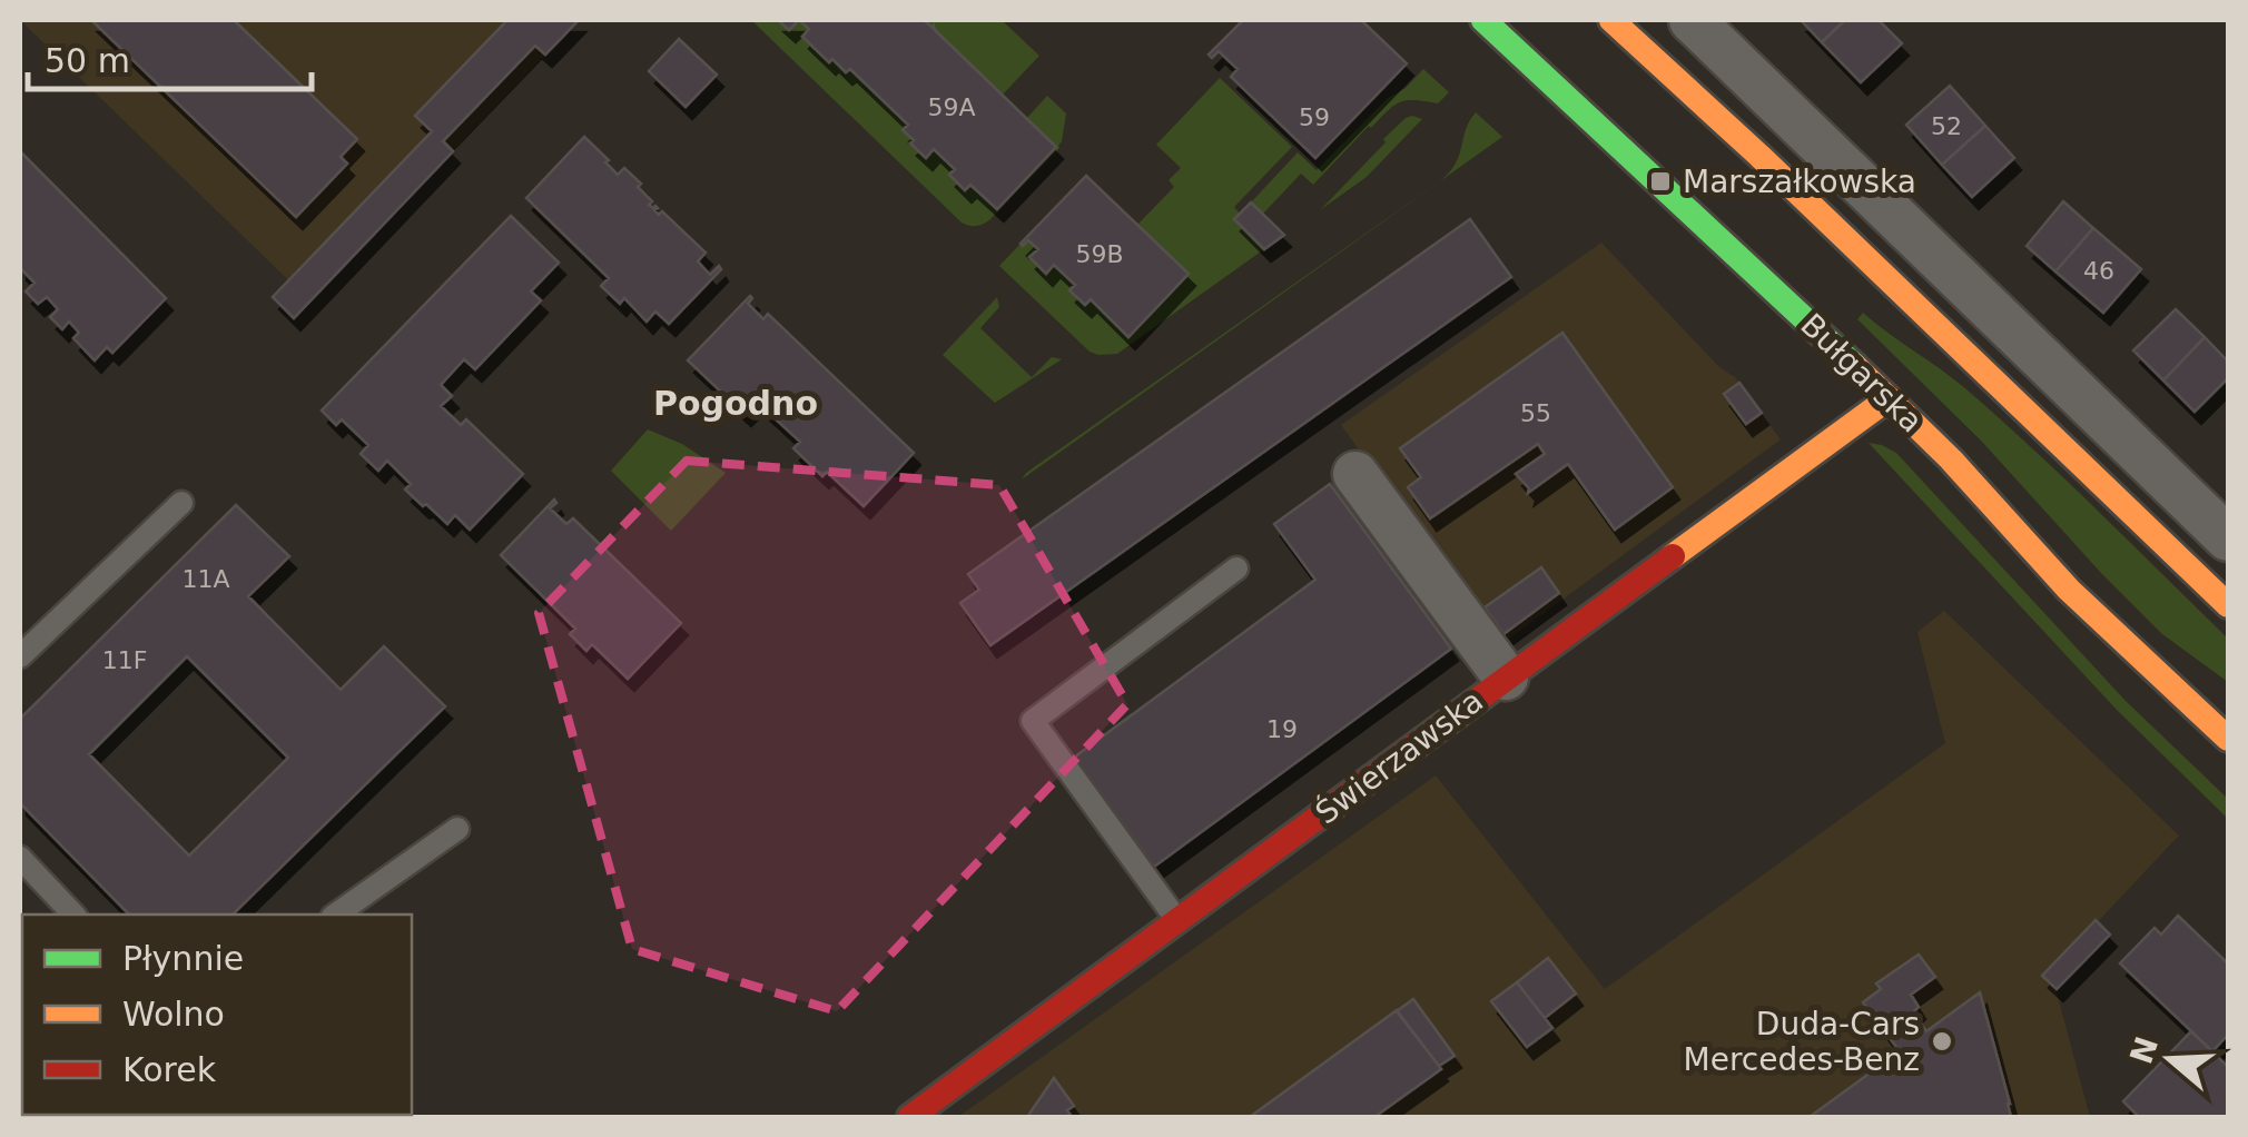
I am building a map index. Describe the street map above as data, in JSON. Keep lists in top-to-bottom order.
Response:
{
  "streets": {
    "street": ["Bułgarska", "Świerzawska"]
  },
  "crossings": [
    ["Bułgarska", "Świerzawska"]
  ],
  "districts": ["Pogodno"],
  "places": {
    "transit": ["Marszałkowska"],
    "other": ["Duda-Cars Mercedes-Benz"]
  },
  "house_numbers": [
    "59A",
    "59",
    "52",
    "59B",
    "46",
    "55",
    "11A",
    "11F",
    "19"
  ],
  "legend": ["Płynnie", "Wolno", "Korek"],
  "scale_bar": "50 m",
  "north": "left"
}
